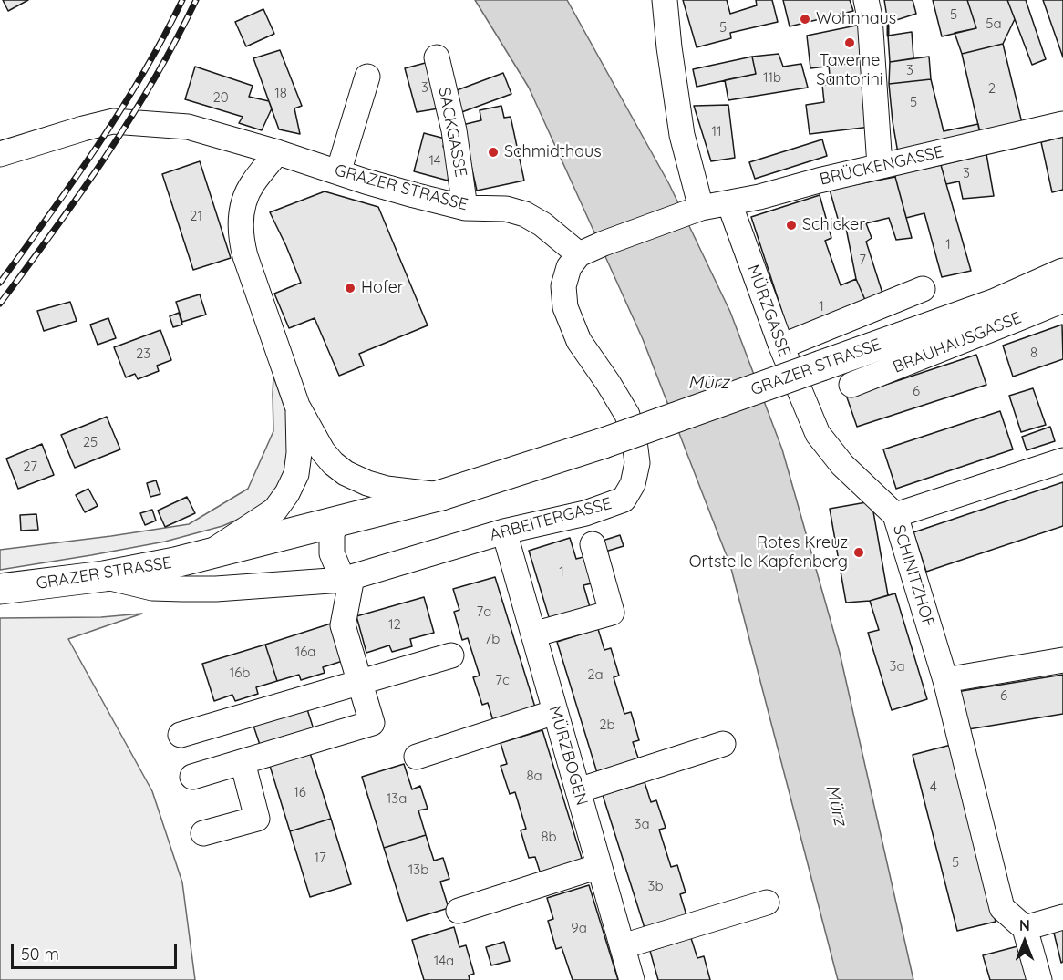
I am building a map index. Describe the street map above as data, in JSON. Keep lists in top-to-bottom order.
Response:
{
  "streets": {
    "main road": ["GRAZER STRASSE"],
    "street": [
      "SACKGASSE",
      "BRÜCKENGASSE",
      "MÜRZGASSE",
      "BRAUHAUSGASSE",
      "ARBEITERGASSE",
      "SCHINITZHOF",
      "MÜRZBOGEN"
    ]
  },
  "crossings": [
    ["SACKGASSE", "GRAZER STRASSE"],
    ["BRÜCKENGASSE", "MÜRZGASSE"],
    ["GRAZER STRASSE", "ARBEITERGASSE"],
    ["MÜRZGASSE", "SCHINITZHOF"],
    ["ARBEITERGASSE", "MÜRZBOGEN"]
  ],
  "water": ["Mürz"],
  "places": [
    "Wohnhaus",
    "Taverne Santorini",
    "Schmidthaus",
    "Schicker",
    "Hofer",
    "Rotes Kreuz Ortstelle Kapfenberg"
  ],
  "house_numbers": [
    "5",
    "5a",
    "5",
    "3",
    "11b",
    "3",
    "2",
    "18",
    "20",
    "5",
    "11",
    "14",
    "3",
    "21",
    "1",
    "7",
    "1",
    "8",
    "23",
    "6",
    "25",
    "27",
    "1",
    "7a",
    "12",
    "7b",
    "16a",
    "3a",
    "16b",
    "2a",
    "7c",
    "6",
    "2b",
    "8a",
    "4",
    "16",
    "13a",
    "3a",
    "8b",
    "17",
    "5",
    "13b",
    "3b",
    "9a",
    "14a"
  ],
  "scale_bar": "50 m",
  "north": "top"
}
